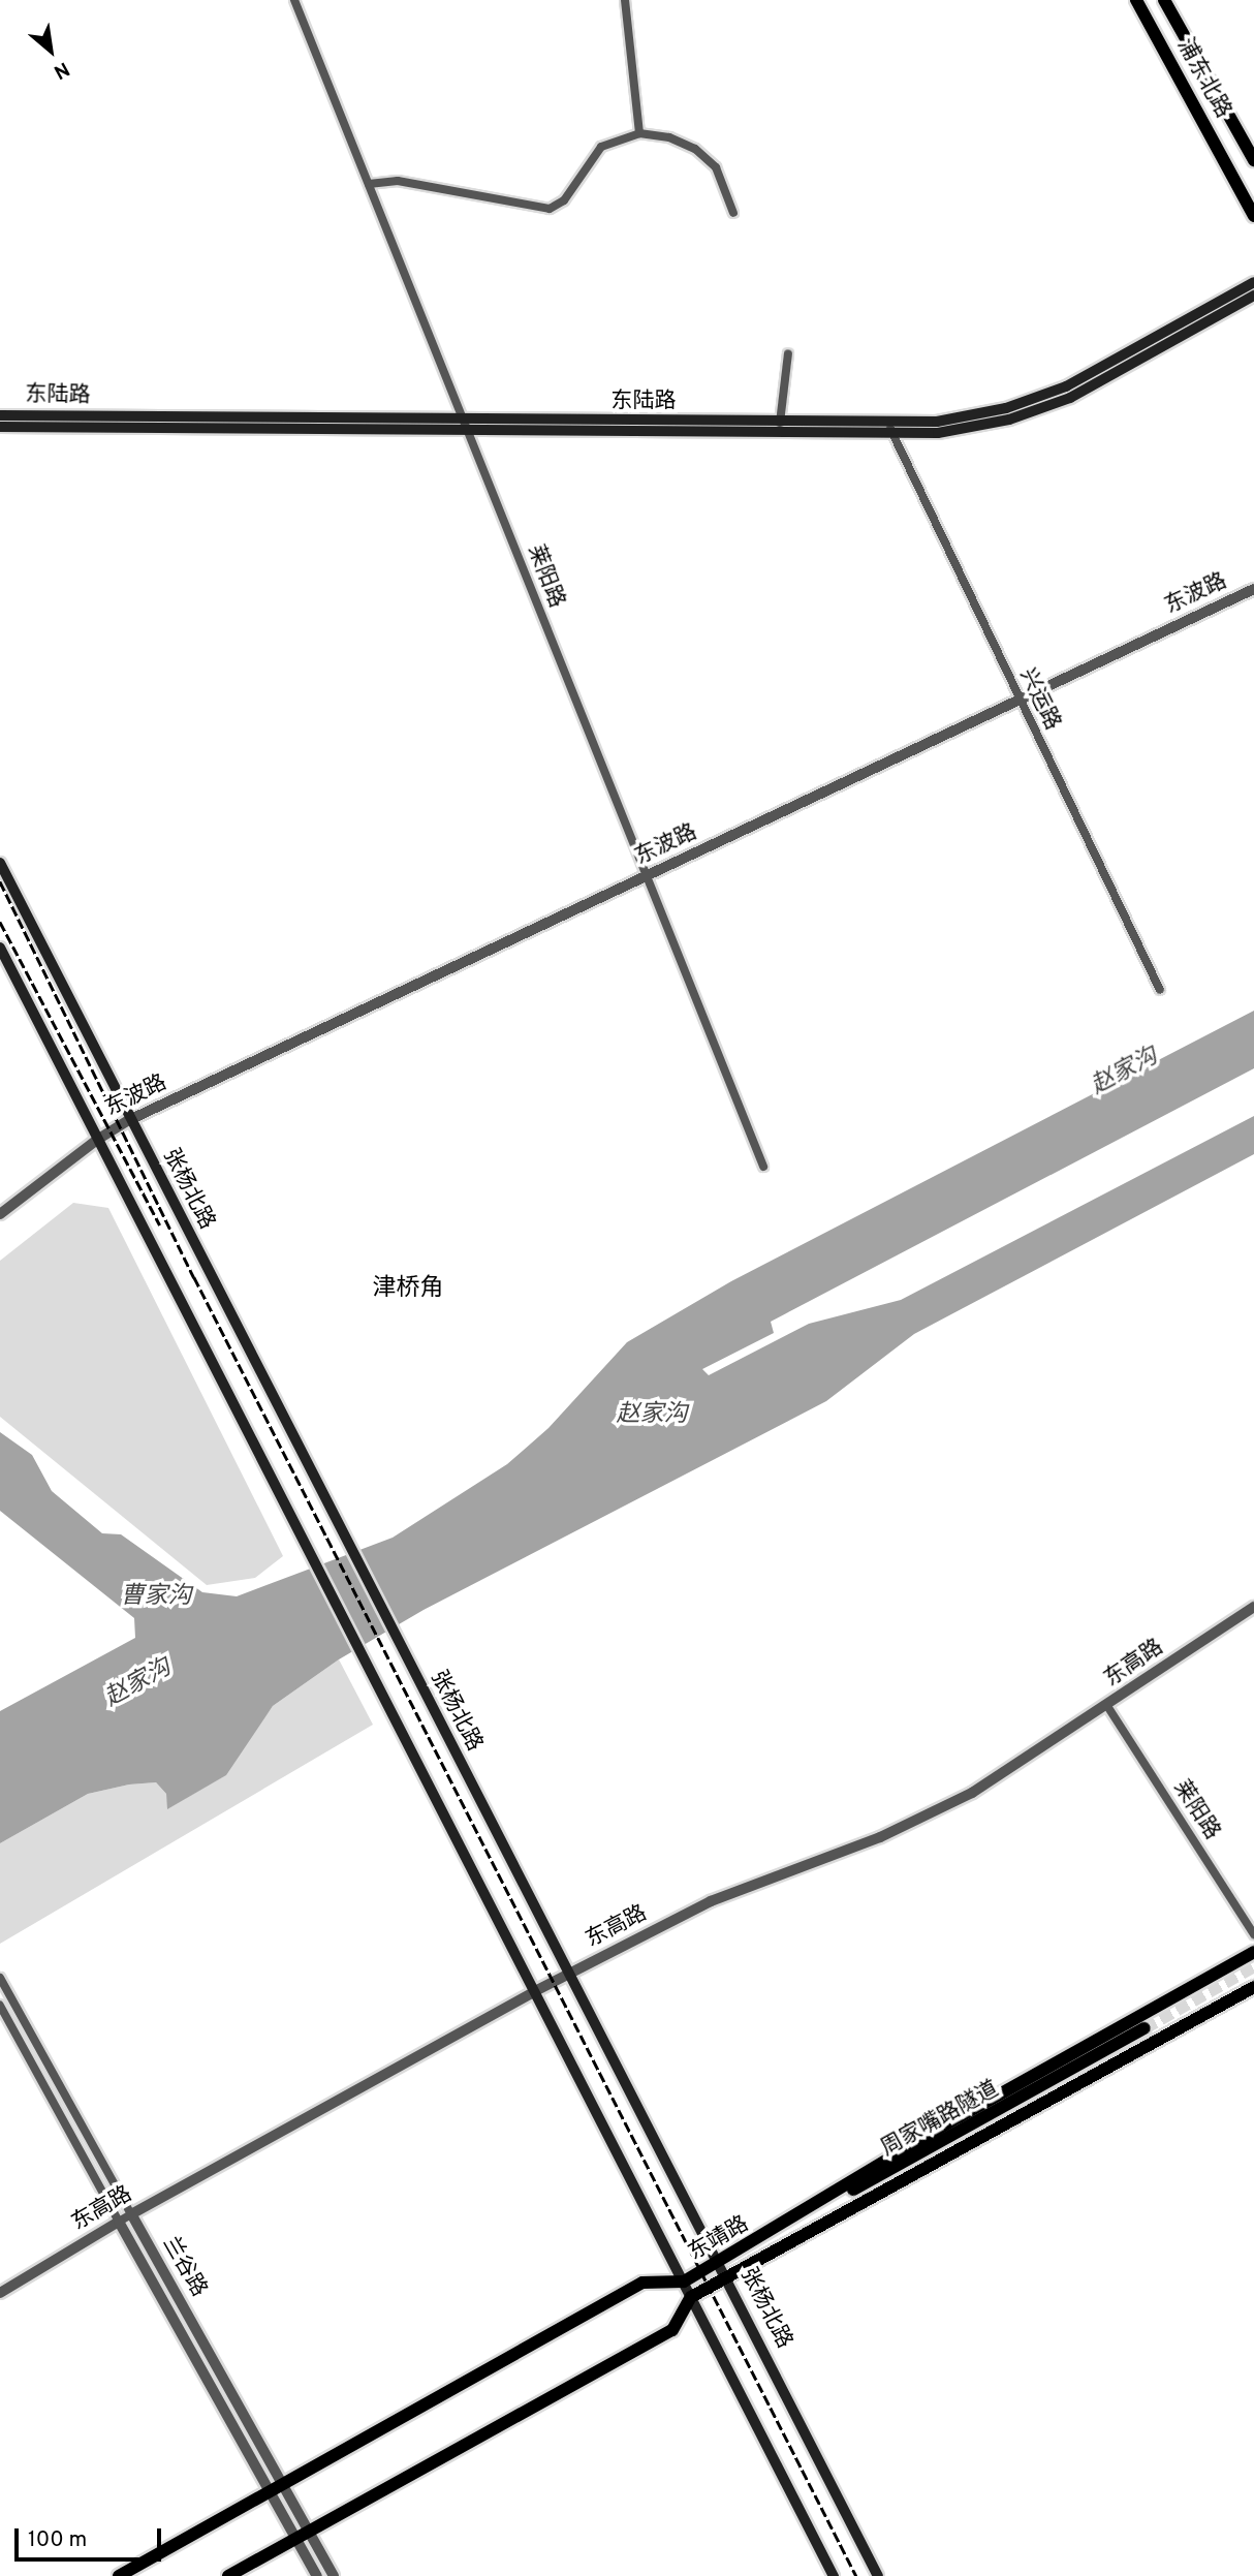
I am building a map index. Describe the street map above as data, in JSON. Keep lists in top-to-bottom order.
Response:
{
  "streets": {
    "main road": [
      "浦东北路",
      "东陆路",
      "张杨北路",
      "周家嘴路隧道",
      "东靖路"
    ],
    "street": [
      "莱阳路",
      "东波路",
      "兴运路",
      "东高路",
      "兰谷路"
    ]
  },
  "crossings": [
    ["东陆路", "莱阳路"],
    ["东陆路", "兴运路"],
    ["莱阳路", "东波路"],
    ["莱阳路", "东高路"],
    ["东波路", "兴运路"],
    ["东波路", "张杨北路"],
    ["张杨北路", "东高路"],
    ["张杨北路", "东靖路"],
    ["东高路", "兰谷路"],
    ["周家嘴路隧道", "东靖路"],
    ["东靖路", "兰谷路"]
  ],
  "districts": ["津桥角"],
  "water": ["赵家沟", "曹家沟"],
  "scale_bar": "100 m",
  "north": "bottom right"
}
